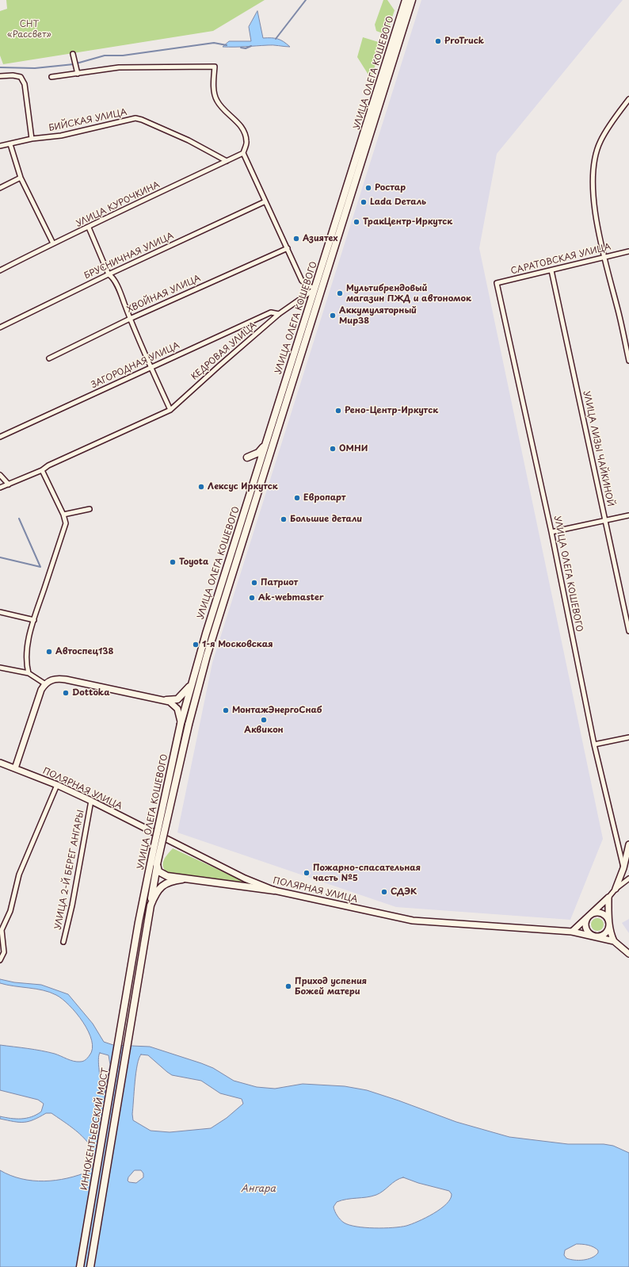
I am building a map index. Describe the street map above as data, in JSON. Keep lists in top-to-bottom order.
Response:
{
  "streets": {
    "main road": ["УЛИЦА ОЛЕГА КОШЕВОГО", "ПОЛЯРНАЯ УЛИЦА", "ИННОКЕНТЬЕВСКИЙ МОСТ"],
    "street": [
      "БИЙСКАЯ УЛИЦА",
      "УЛИЦА КУРОЧКИНА",
      "БРУСНИЧНАЯ УЛИЦА",
      "САРАТОВСКАЯ УЛИЦА",
      "ХВОЙНАЯ УЛИЦА",
      "КЕДРОВАЯ УЛИЦА",
      "ЗАГОРОДНАЯ УЛИЦА",
      "УЛИЦА ЛИЗЫ ЧАЙКИНОЙ",
      "УЛИЦА 2-Й БЕРЕГ АНГАРЫ"
    ]
  },
  "crossings": [
    ["УЛИЦА ОЛЕГА КОШЕВОГО", "САРАТОВСКАЯ УЛИЦА"],
    ["УЛИЦА ОЛЕГА КОШЕВОГО", "КЕДРОВАЯ УЛИЦА"],
    ["УЛИЦА ОЛЕГА КОШЕВОГО", "ИННОКЕНТЬЕВСКИЙ МОСТ"],
    ["БИЙСКАЯ УЛИЦА", "УЛИЦА КУРОЧКИНА"],
    ["САРАТОВСКАЯ УЛИЦА", "УЛИЦА ЛИЗЫ ЧАЙКИНОЙ"],
    ["КЕДРОВАЯ УЛИЦА", "ЗАГОРОДНАЯ УЛИЦА"],
    ["ПОЛЯРНАЯ УЛИЦА", "УЛИЦА 2-Й БЕРЕГ АНГАРЫ"]
  ],
  "water": ["Ангара"],
  "parks": ["СНТ «Рассвет»"],
  "places": [
    "ProTruck",
    "Ростар",
    "Lada Dеталь",
    "ТракЦентр-Иркутск",
    "Азиятех",
    "Мультибрендовый магазин ПЖД и автономок",
    "Аккумуляторный Мир38",
    "Рено-Центр-Иркутск",
    "ОМНИ",
    "Лексус Иркутск",
    "Европарт",
    "Большие детали",
    "Toyota",
    "Патриот",
    "Ak-webmaster",
    "1-я Московская",
    "Автоспец138",
    "Dottoka",
    "МонтажЭнергоСнаб",
    "Аквикон",
    "Пожарно-спасательная часть №5",
    "СДЭК",
    "Приход успения Божей матери"
  ]
}
